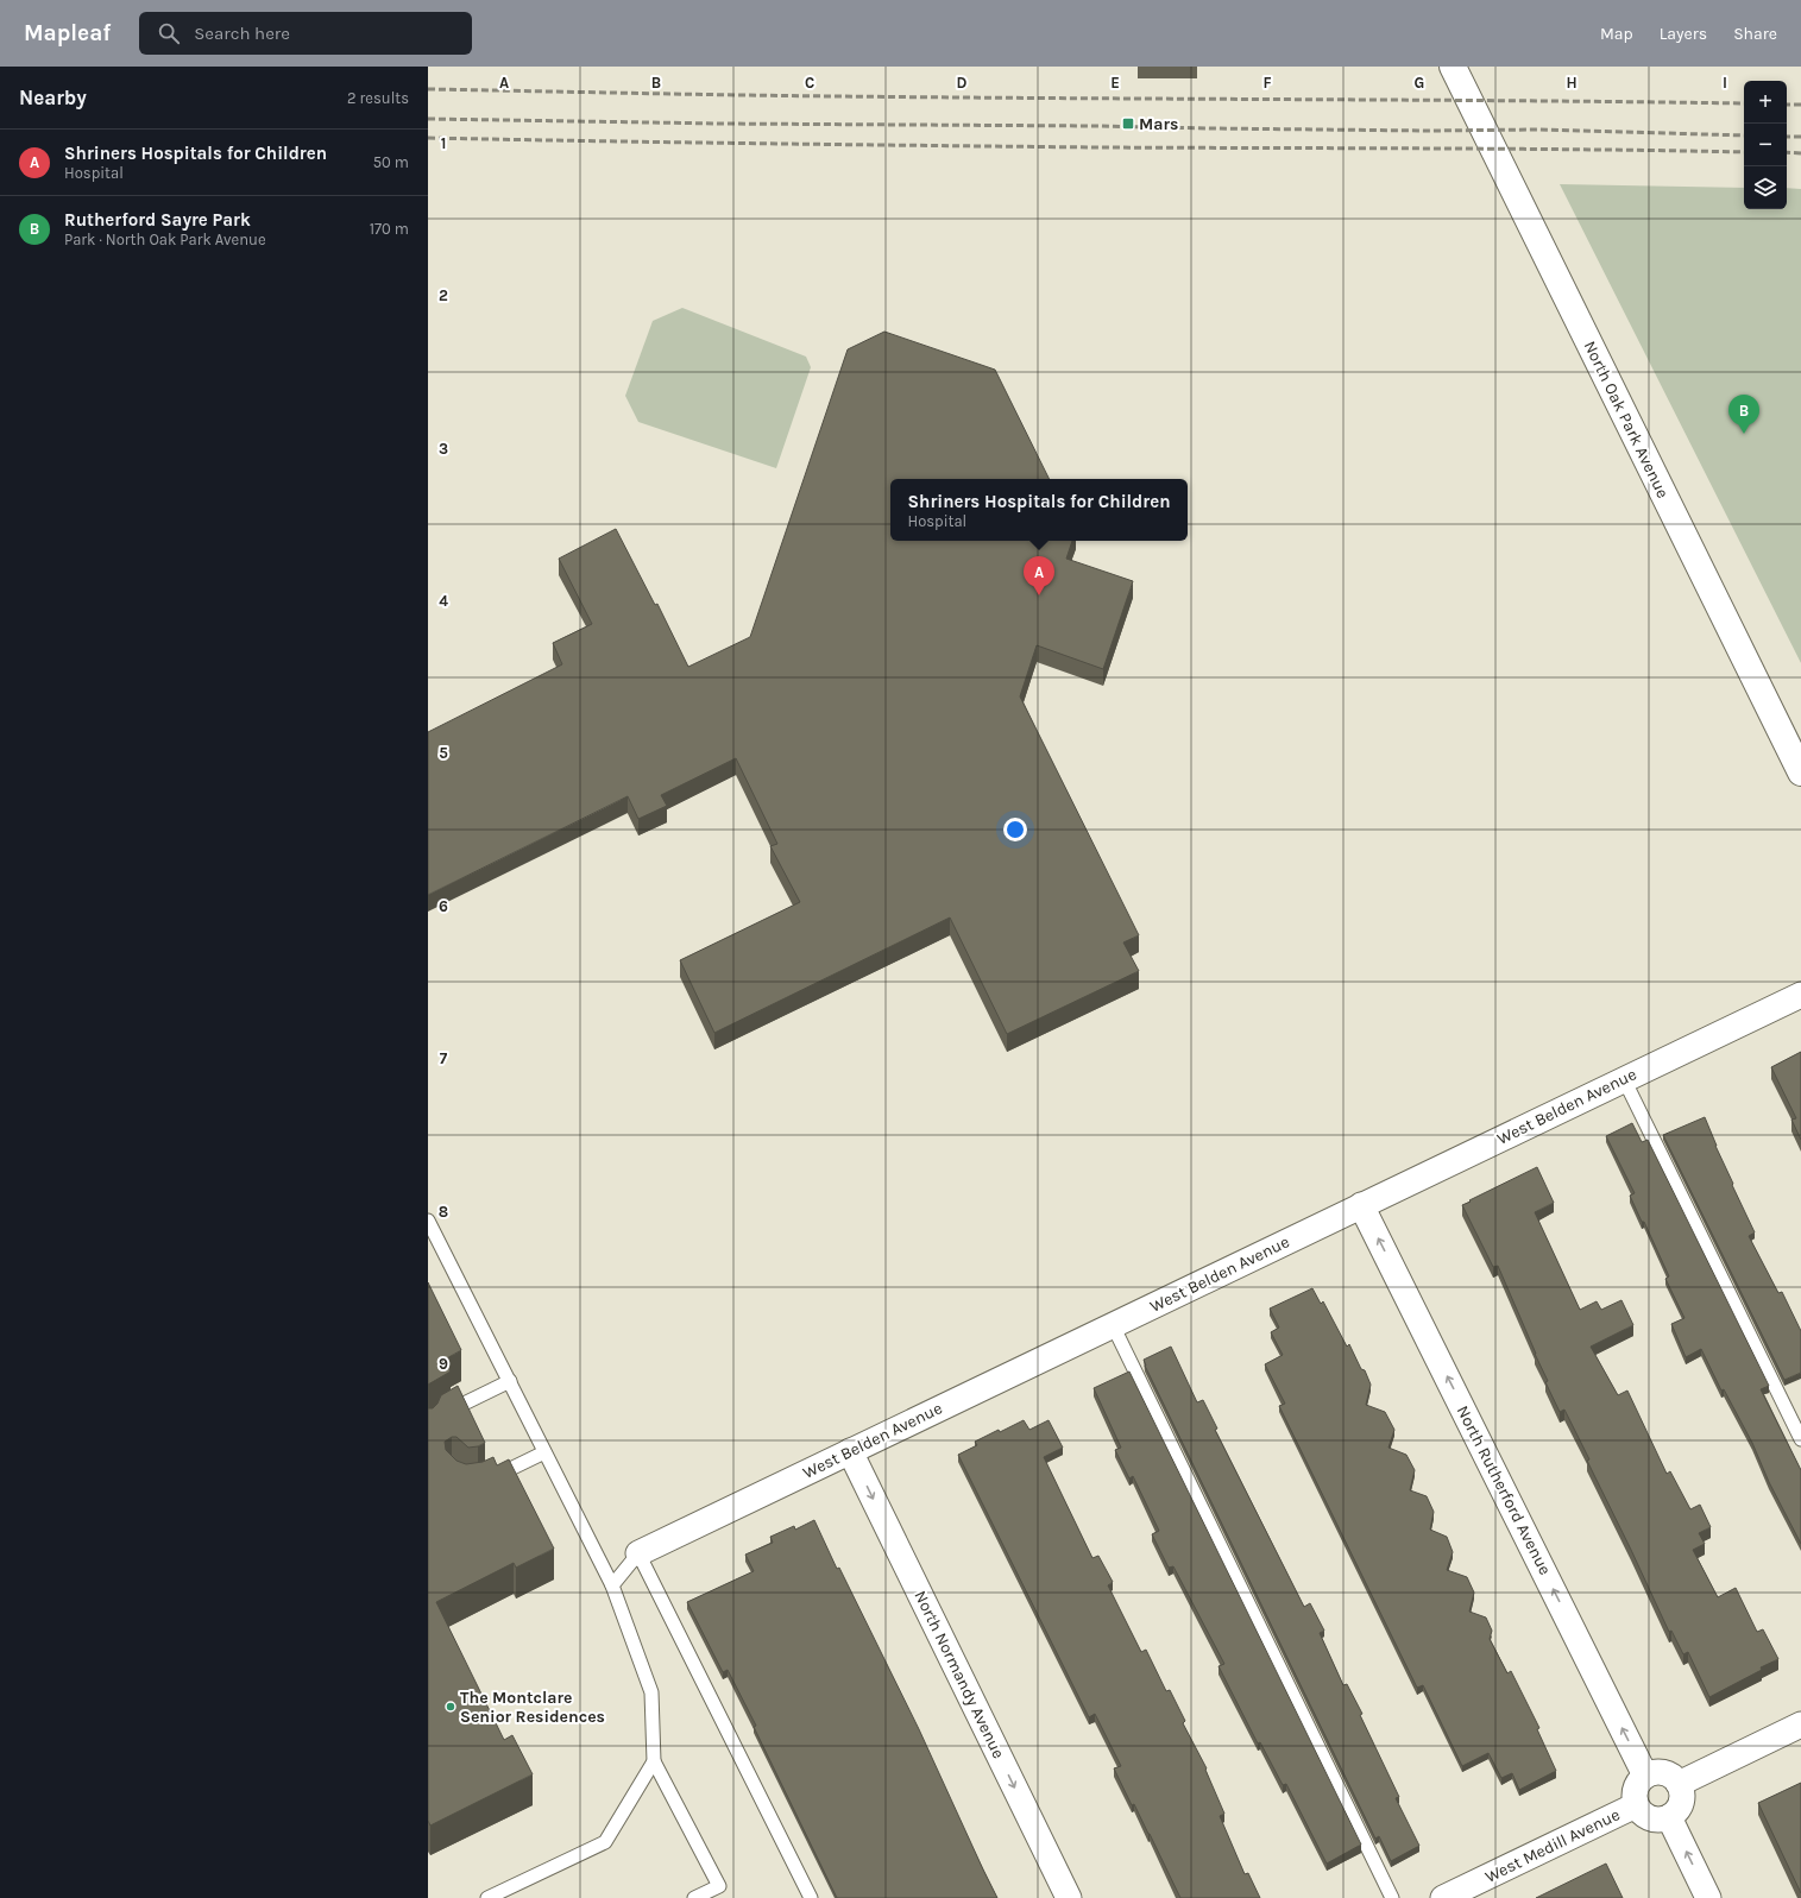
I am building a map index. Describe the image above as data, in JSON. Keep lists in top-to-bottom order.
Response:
{
  "streets": {
    "street": [
      "North Oak Park Avenue",
      "West Belden Avenue",
      "North Rutherford Avenue",
      "North Normandy Avenue",
      "West Medill Avenue"
    ]
  },
  "crossings": [
    ["West Belden Avenue", "North Rutherford Avenue"],
    ["West Belden Avenue", "North Normandy Avenue"],
    ["North Rutherford Avenue", "West Medill Avenue"]
  ],
  "one_way": ["North Rutherford Avenue", "North Normandy Avenue"],
  "places": {
    "transit": ["Mars"],
    "other": ["The Montclare Senior Residences"]
  },
  "page": {
    "header": "Mapleaf",
    "search": "Search here",
    "nav": ["Map", "Layers", "Share"],
    "heading": ["Nearby", "2 results"],
    "map_buttons": ["+", "−"],
    "list": [
      {
        "mark": "A",
        "name": "Shriners Hospitals for Children",
        "note": "Hospital",
        "value": "50 m"
      },
      {
        "mark": "B",
        "name": "Rutherford Sayre Park",
        "note": "Park · North Oak Park Avenue",
        "value": "170 m"
      }
    ],
    "pins": ["B", "A"],
    "popup": ["Shriners Hospitals for Children", "Hospital"]
  },
  "grid": {
    "columns": [
      "A",
      "B",
      "C",
      "D",
      "E",
      "F",
      "G",
      "H",
      "I"
    ],
    "rows": [
      "1",
      "2",
      "3",
      "4",
      "5",
      "6",
      "7",
      "8",
      "9"
    ]
  }
}
